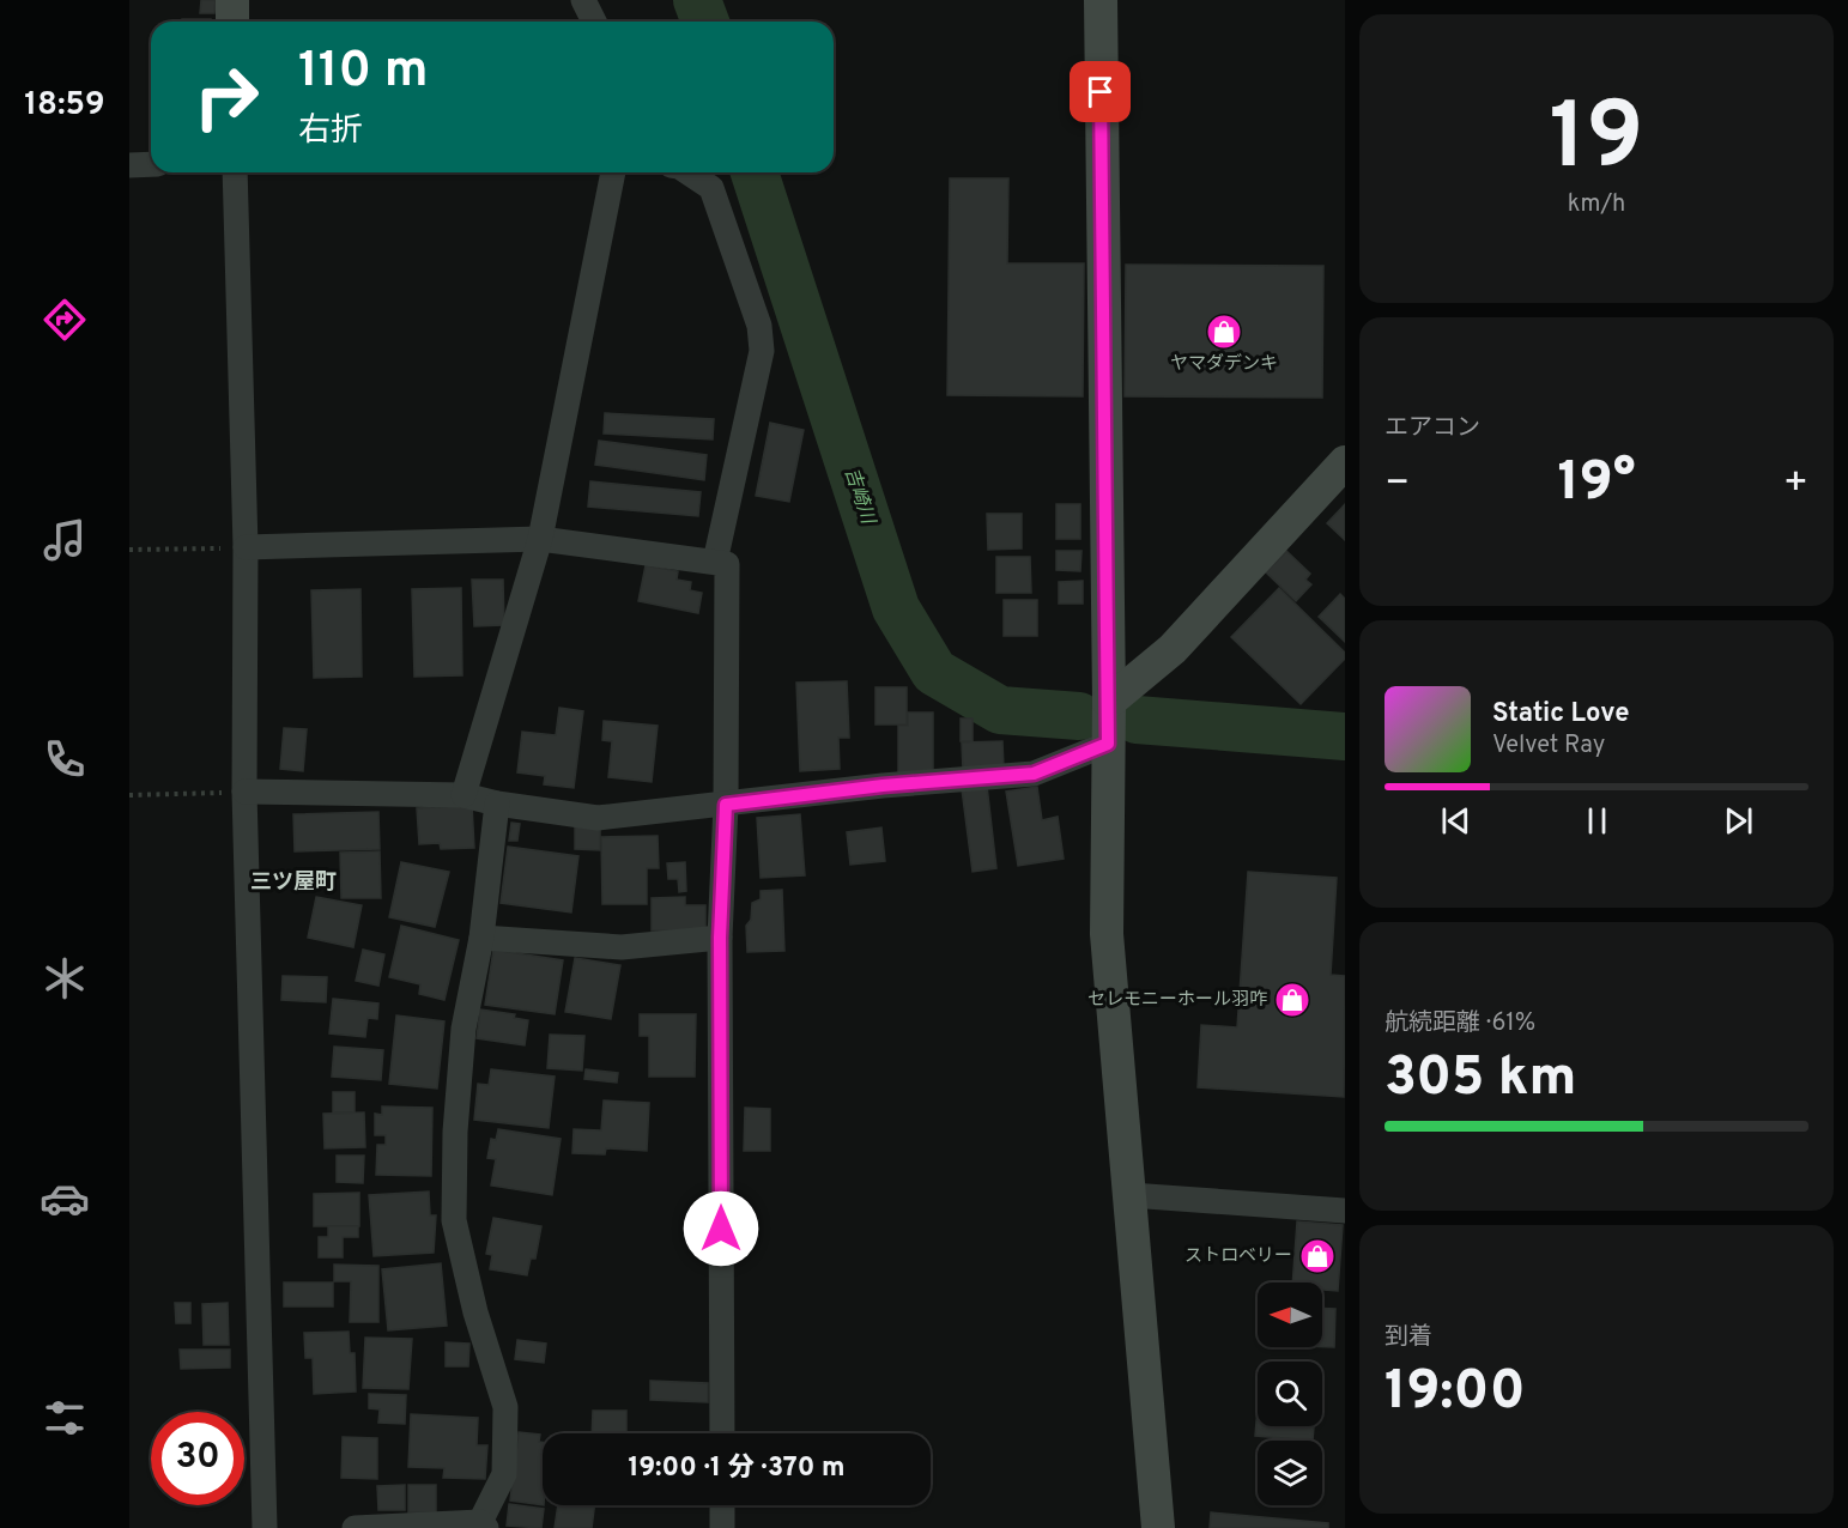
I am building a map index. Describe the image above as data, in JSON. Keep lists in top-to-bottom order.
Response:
{
  "districts": ["三ツ屋町"],
  "water": ["吉崎川"],
  "places": {
    "shop": ["ヤマダデンキ", "セレモニーホール羽咋", "ストロベリー"]
  },
  "north": "left",
  "page": {
    "tabs": "18:59",
    "tile": [
      ["19", "km/h"],
      "エアコン",
      ["航続距離 · 61%", "305 km"],
      ["到着", "19:00"]
    ],
    "turn": ["110 m", "右折"],
    "heat": ["−", "19°", "+"],
    "song": ["Static Love", "Velvet Ray"],
    "limit": "30",
    "trip": "19:00 · 1 分 · 370 m"
  }
}
